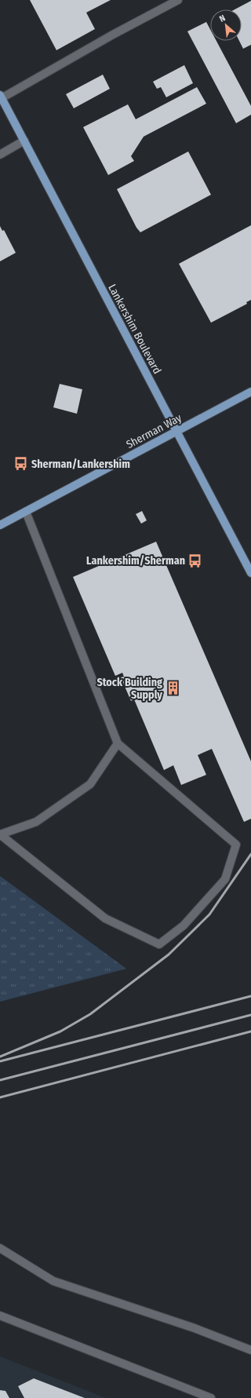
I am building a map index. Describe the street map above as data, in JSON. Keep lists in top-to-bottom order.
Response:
{
  "streets": {
    "main road": ["Lankershim Boulevard", "Sherman Way"]
  },
  "crossings": [
    ["Lankershim Boulevard", "Sherman Way"]
  ],
  "places": {
    "bus stop": ["Sherman/Lankershim", "Lankershim/Sherman"],
    "building": ["Stock Building Supply"]
  },
  "north": "top left"
}
